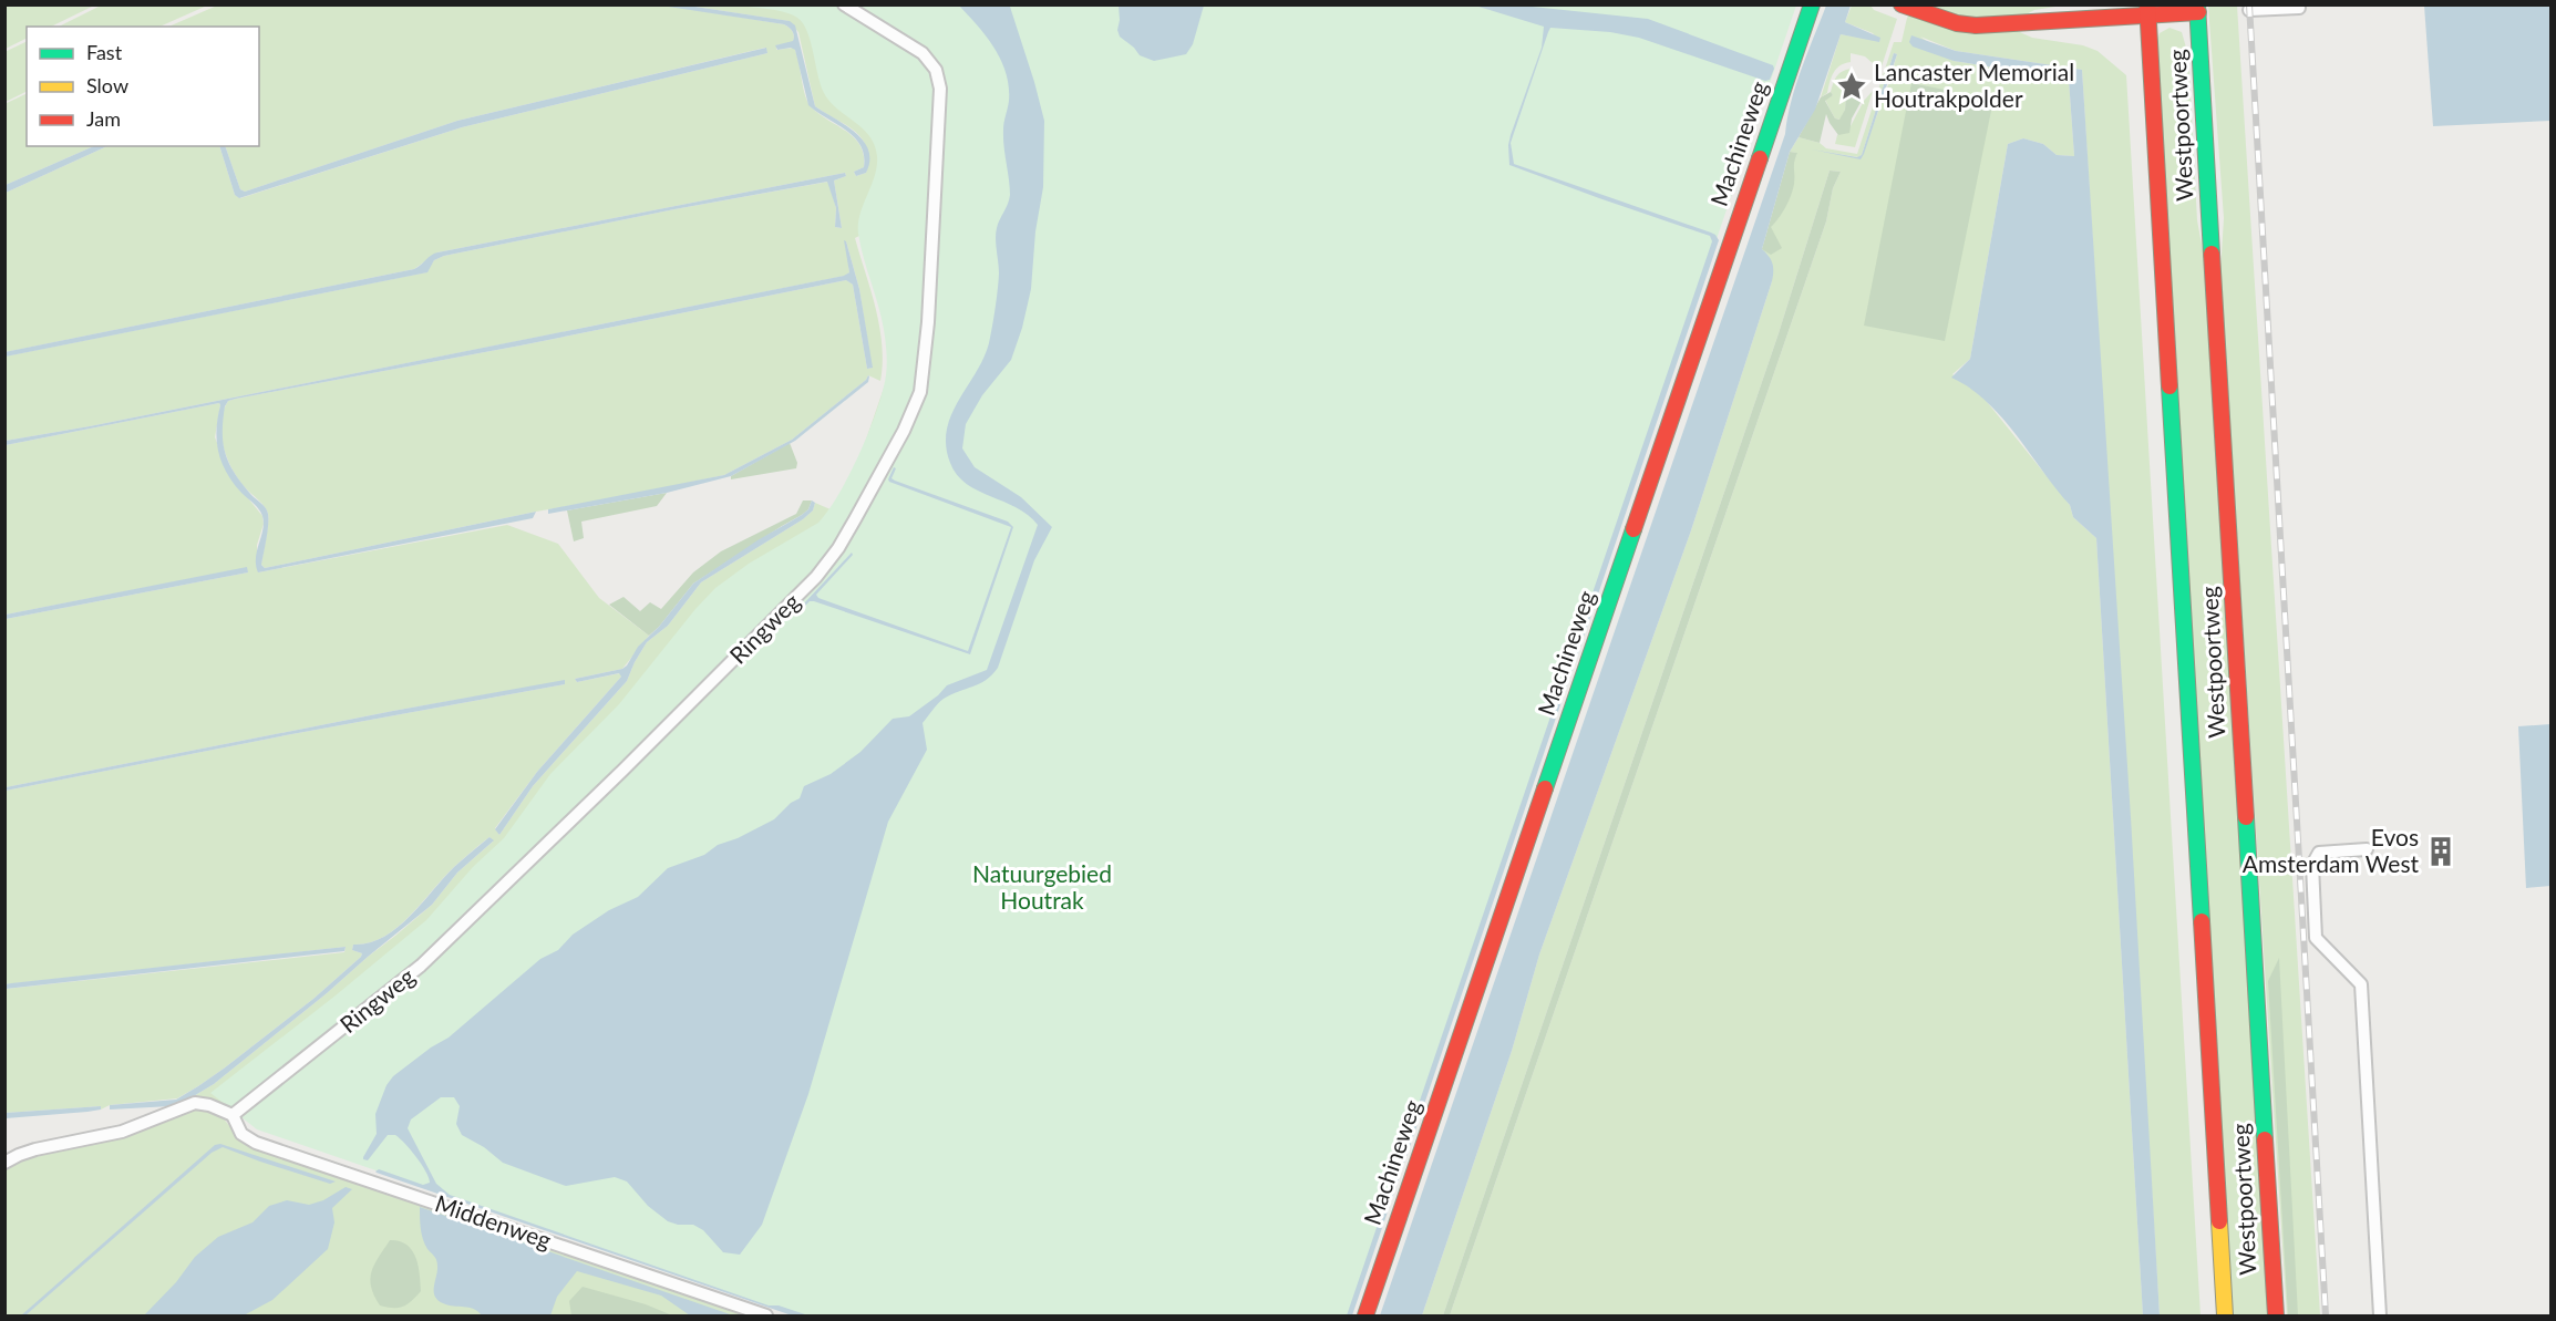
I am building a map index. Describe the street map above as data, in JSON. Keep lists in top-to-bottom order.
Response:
{
  "streets": {
    "main road": ["Westpoortweg", "Machineweg"],
    "street": ["Ringweg", "Middenweg"]
  },
  "crossings": [
    ["Ringweg", "Middenweg"]
  ],
  "parks": ["Natuurgebied Houtrak"],
  "places": {
    "place": ["Lancaster Memorial Houtrakpolder"],
    "building": ["Evos Amsterdam West"]
  },
  "legend": ["Fast", "Slow", "Jam"]
}
